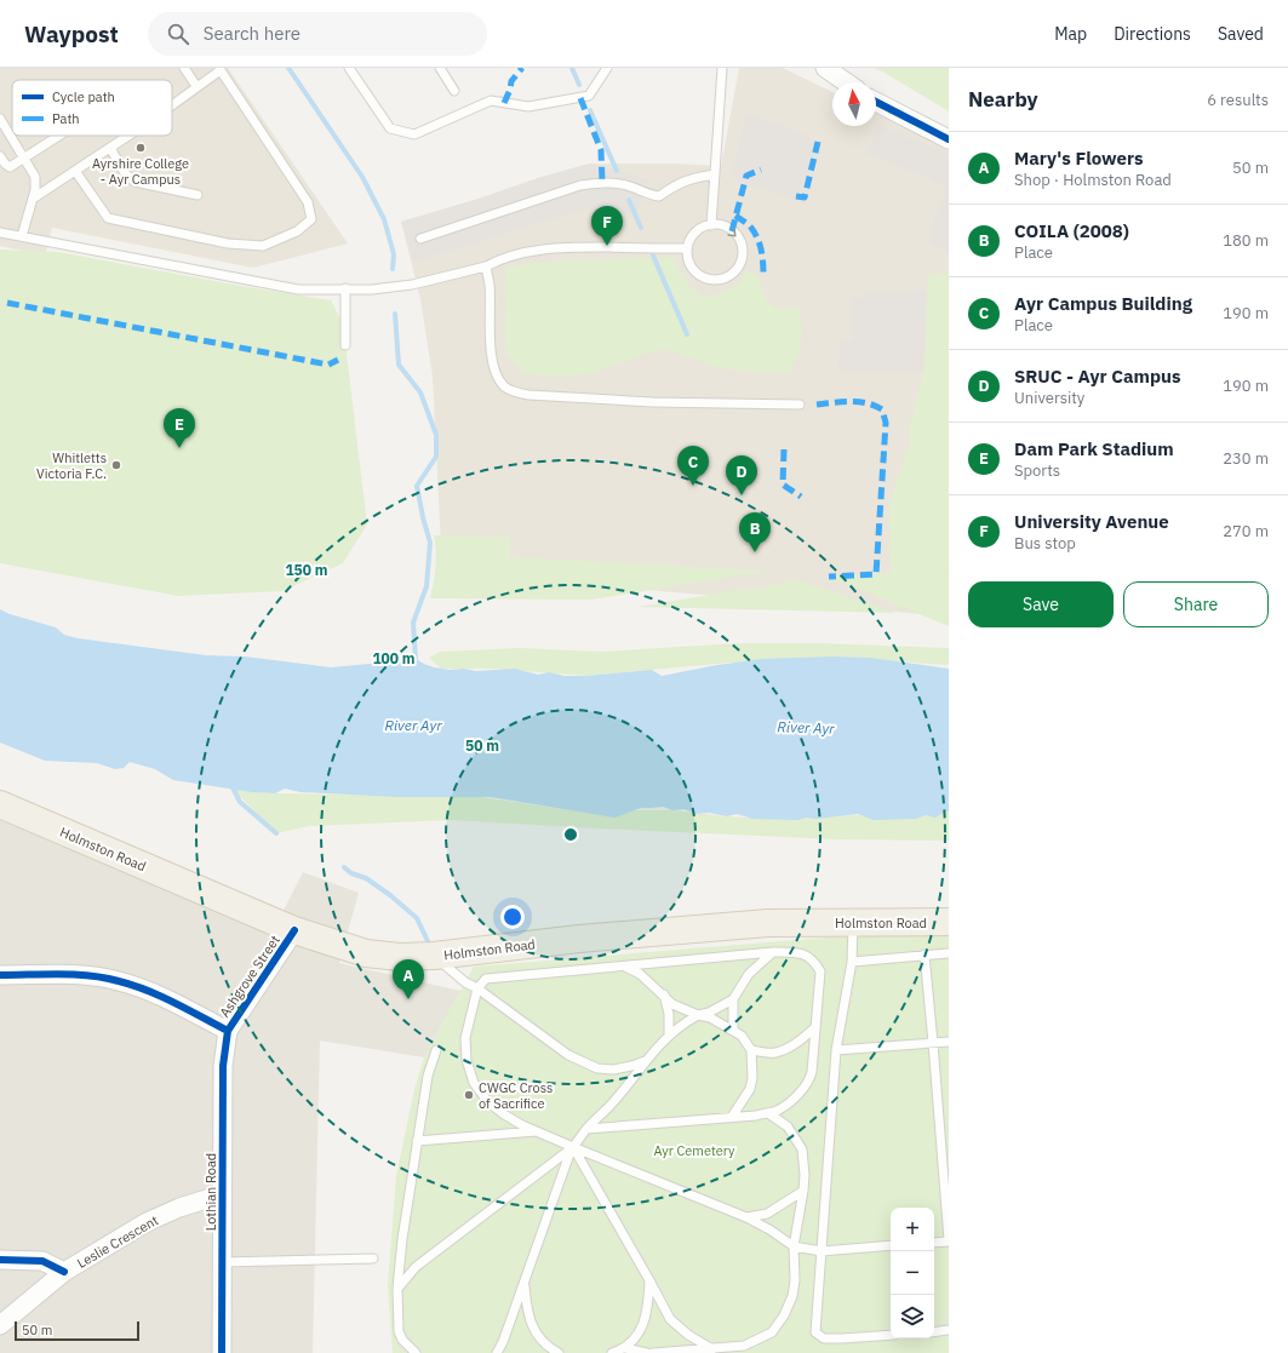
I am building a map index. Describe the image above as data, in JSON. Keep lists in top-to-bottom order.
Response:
{
  "streets": {
    "main road": ["Holmston Road"],
    "street": ["Ashgrove Street", "Lothian Road", "Leslie Crescent"]
  },
  "crossings": [
    ["Holmston Road", "Ashgrove Street"],
    ["Ashgrove Street", "Lothian Road"],
    ["Lothian Road", "Leslie Crescent"]
  ],
  "water": ["River Ayr"],
  "parks": ["Ayr Cemetery"],
  "places": ["Ayrshire College - Ayr Campus", "Whitletts Victoria F.C.", "CWGC Cross of Sacrifice"],
  "legend": ["Cycle path", "Path"],
  "scale_bar": "50 m",
  "north": "top",
  "page": {
    "header": "Waypost",
    "search": "Search here",
    "nav": ["Map", "Directions", "Saved"],
    "heading": ["Nearby", "6 results"],
    "list": [
      {
        "mark": "A",
        "name": "Mary's Flowers",
        "note": "Shop · Holmston Road",
        "value": "50 m"
      },
      {
        "mark": "B",
        "name": "COILA (2008)",
        "note": "Place",
        "value": "180 m"
      },
      {
        "mark": "C",
        "name": "Ayr Campus Building",
        "note": "Place",
        "value": "190 m"
      },
      {
        "mark": "D",
        "name": "SRUC - Ayr Campus",
        "note": "University",
        "value": "190 m"
      },
      {
        "mark": "E",
        "name": "Dam Park Stadium",
        "note": "Sports",
        "value": "230 m"
      },
      {
        "mark": "F",
        "name": "University Avenue",
        "note": "Bus stop",
        "value": "270 m"
      }
    ],
    "pins": [
      "F",
      "E",
      "C",
      "D",
      "B",
      "A"
    ],
    "buttons": ["Save", "Share"],
    "map_buttons": ["+", "−"],
    "scale": "50 m"
  },
  "rings": ["150 m", "100 m", "50 m"]
}
